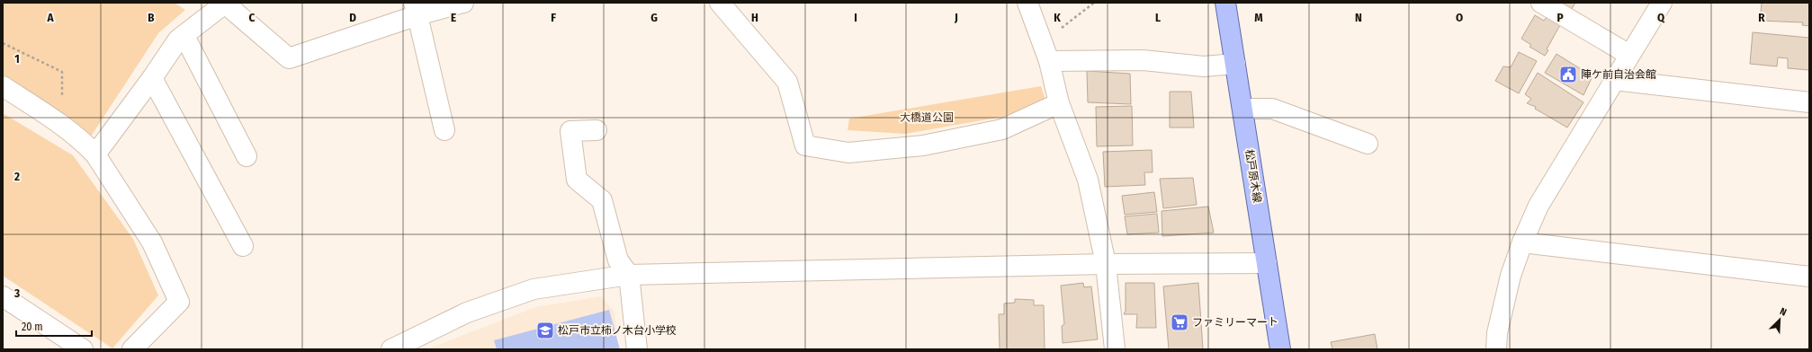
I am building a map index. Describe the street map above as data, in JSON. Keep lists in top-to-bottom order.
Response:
{
  "streets": {
    "main road": ["松戸原木線"]
  },
  "parks": ["大橋道公園"],
  "places": {
    "public building": ["陣ケ前自治会館"],
    "supermarket": ["ファミリーマート"],
    "school or university": ["松戸市立柿ノ木台小学校"]
  },
  "scale_bar": "20 m",
  "north": "top right",
  "grid": {
    "columns": [
      "A",
      "B",
      "C",
      "D",
      "E",
      "F",
      "G",
      "H",
      "I",
      "J",
      "K",
      "L",
      "M",
      "N",
      "O",
      "P",
      "Q",
      "R"
    ],
    "rows": ["1", "2", "3"]
  }
}
